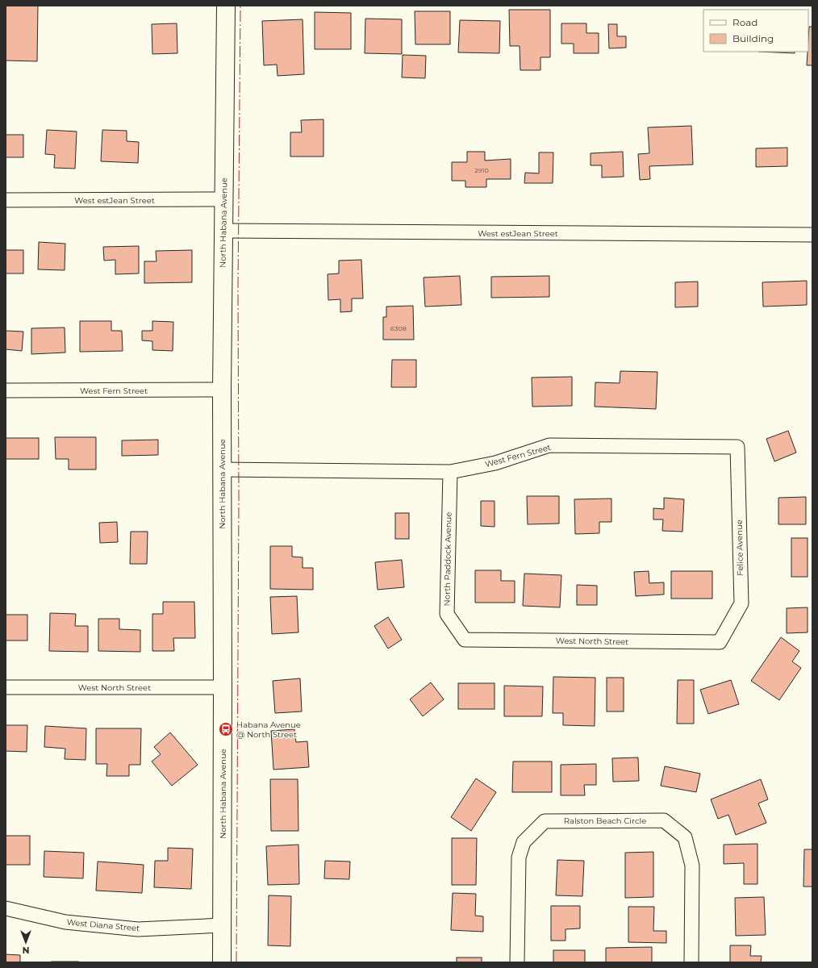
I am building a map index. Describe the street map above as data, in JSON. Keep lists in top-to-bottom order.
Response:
{
  "streets": {
    "street": [
      "West estJean Street",
      "North Habana Avenue",
      "West Fern Street",
      "Felice Avenue",
      "North Paddock Avenue",
      "West North Street",
      "Ralston Beach Circle",
      "West Diana Street"
    ]
  },
  "crossings": [
    ["West estJean Street", "North Habana Avenue"],
    ["North Habana Avenue", "West Fern Street"],
    ["North Habana Avenue", "West North Street"],
    ["North Habana Avenue", "West Diana Street"],
    ["West Fern Street", "Felice Avenue"],
    ["West Fern Street", "North Paddock Avenue"],
    ["Felice Avenue", "West North Street"],
    ["North Paddock Avenue", "West North Street"]
  ],
  "places": {
    "bus stop": ["Habana Avenue @ North Street"]
  },
  "house_numbers": ["2910", "6308"],
  "legend": ["Road", "Building"],
  "north": "bottom"
}
